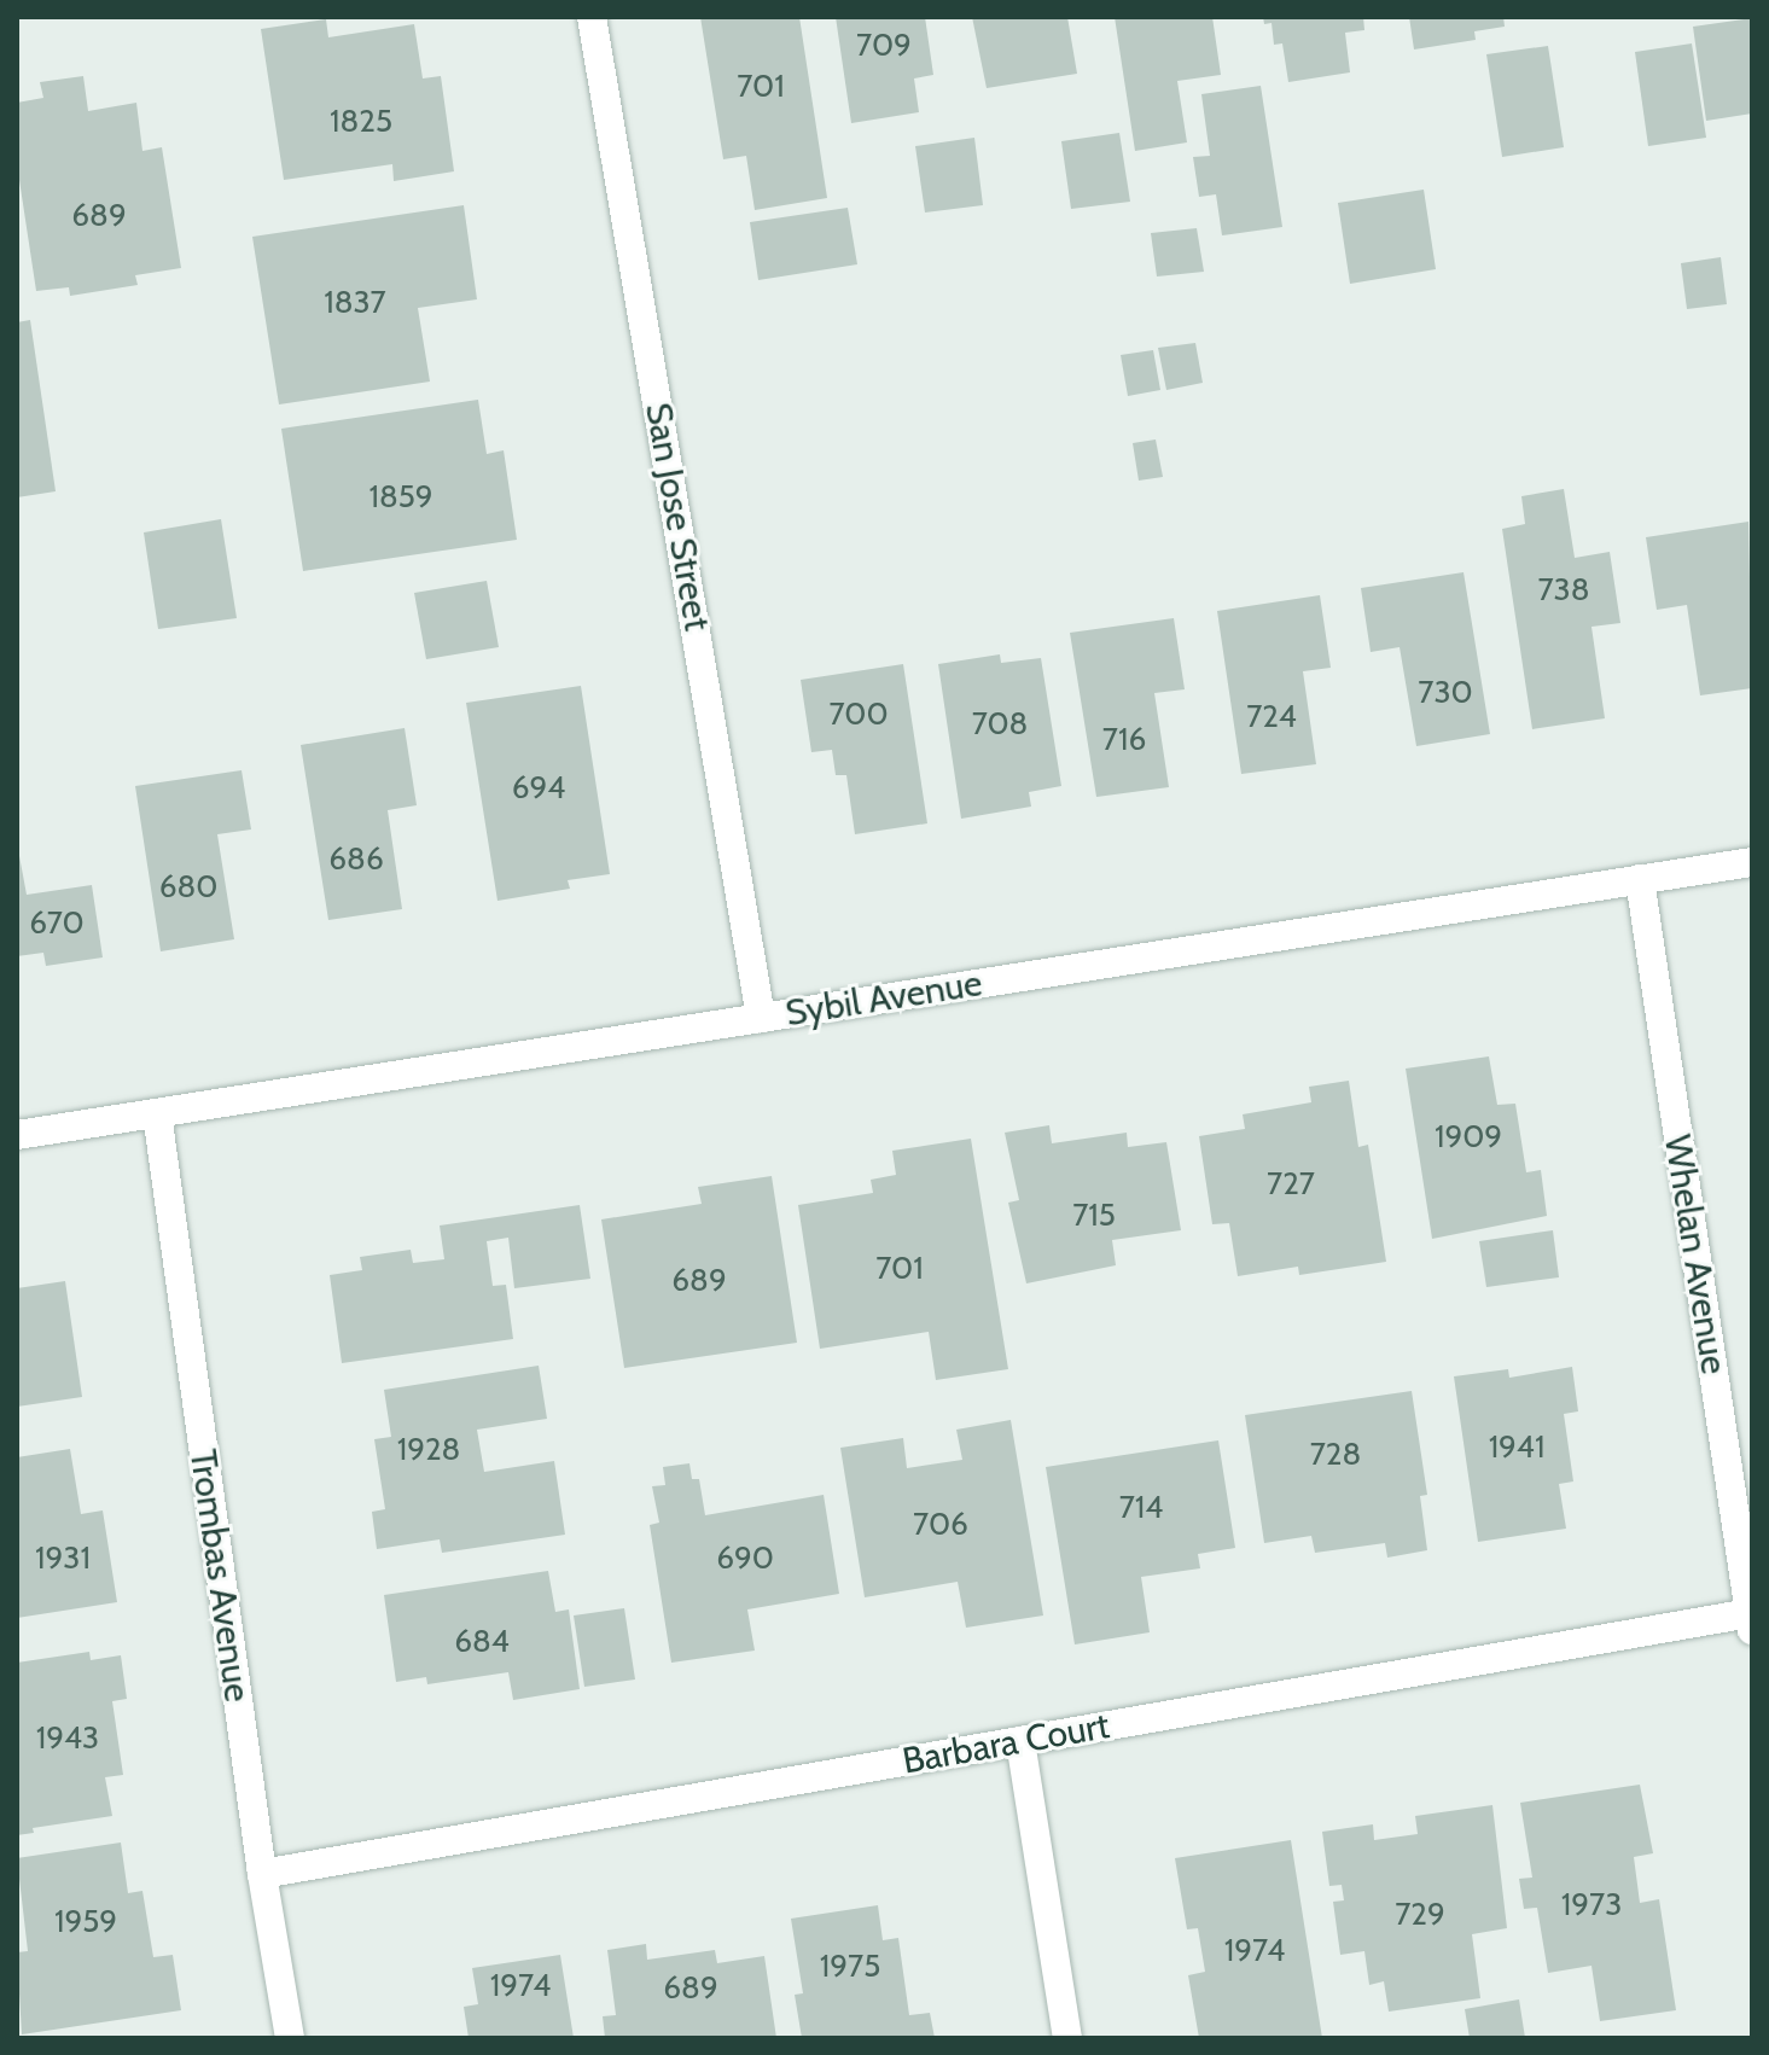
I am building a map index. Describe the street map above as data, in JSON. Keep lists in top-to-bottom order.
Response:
{
  "streets": {
    "street": [
      "San Jose Street",
      "Sybil Avenue",
      "Whelan Avenue",
      "Trombas Avenue",
      "Barbara Court"
    ]
  },
  "crossings": [
    ["San Jose Street", "Sybil Avenue"],
    ["Sybil Avenue", "Whelan Avenue"],
    ["Sybil Avenue", "Trombas Avenue"],
    ["Whelan Avenue", "Barbara Court"],
    ["Trombas Avenue", "Barbara Court"]
  ],
  "house_numbers": [
    "709",
    "701",
    "1825",
    "689",
    "1837",
    "1859",
    "738",
    "730",
    "700",
    "724",
    "708",
    "716",
    "694",
    "686",
    "680",
    "670",
    "1909",
    "727",
    "715",
    "701",
    "689",
    "1941",
    "1928",
    "728",
    "714",
    "706",
    "1931",
    "690",
    "684",
    "1943",
    "1973",
    "729",
    "1959",
    "1974",
    "1975",
    "1974",
    "689"
  ]
}
